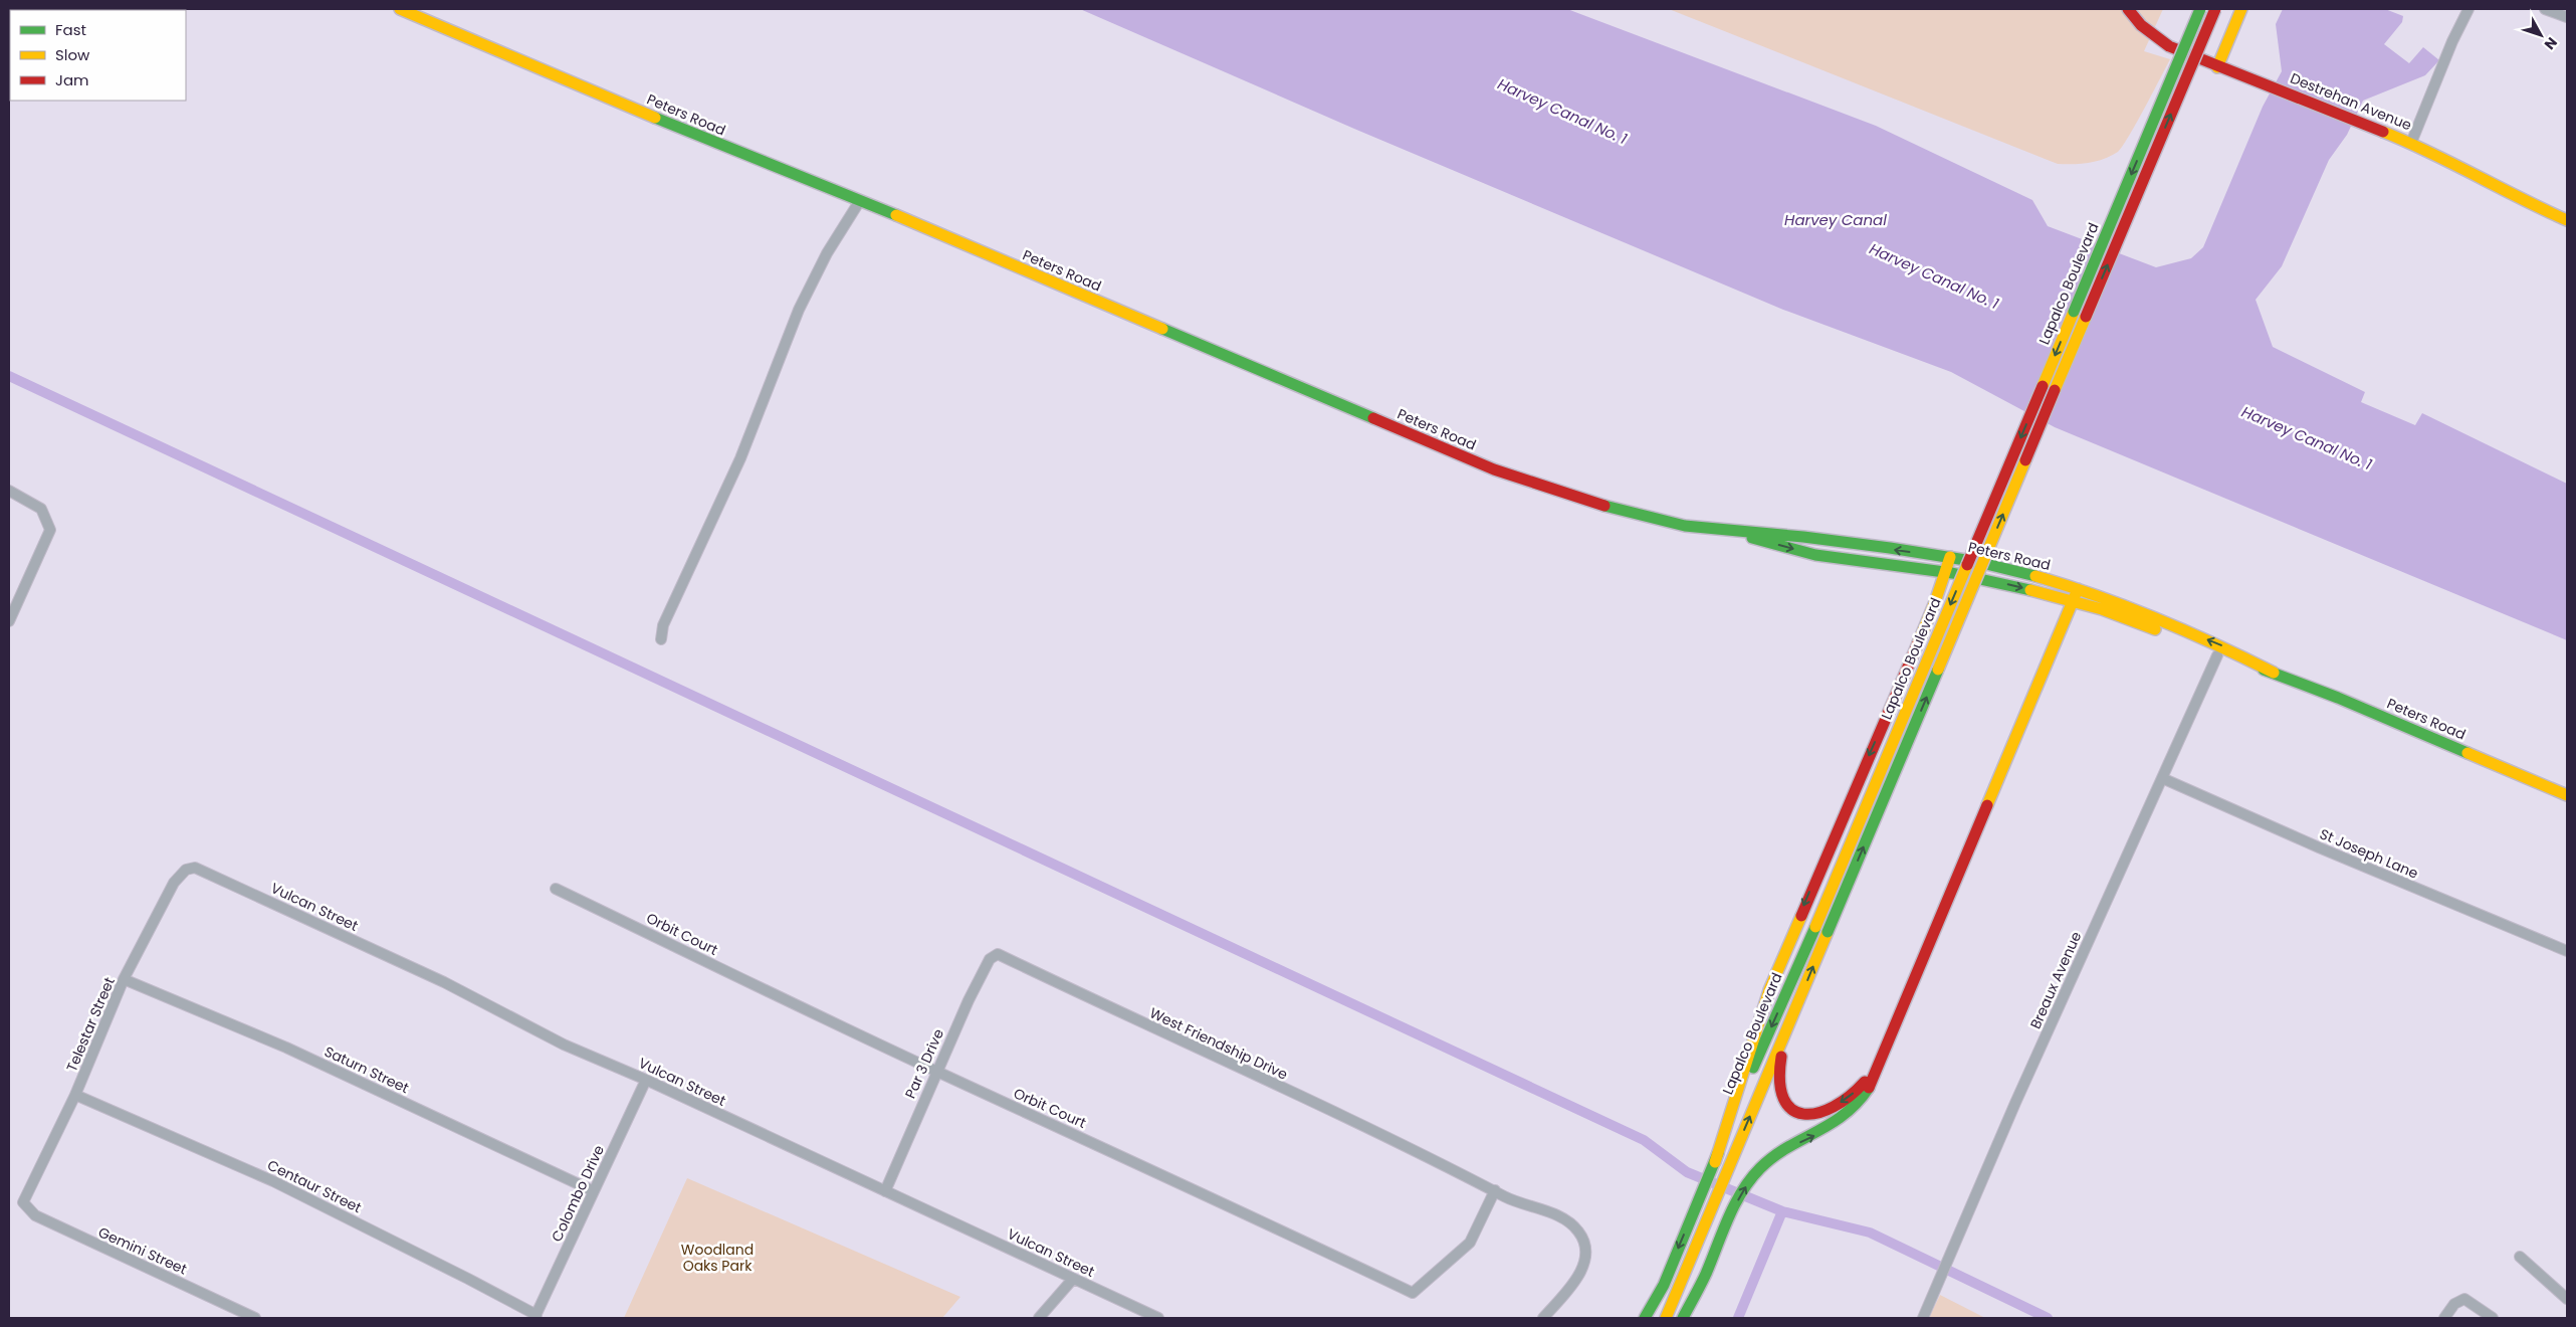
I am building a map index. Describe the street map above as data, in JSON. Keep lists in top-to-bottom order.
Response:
{
  "streets": {
    "main road": ["Destrehan Avenue", "Peters Road", "Lapalco Boulevard"],
    "street": [
      "St Joseph Lane",
      "Vulcan Street",
      "Orbit Court",
      "Breaux Avenue",
      "Telestar Street",
      "West Friendship Drive",
      "Par 3 Drive",
      "Saturn Street",
      "Centaur Street",
      "Colombo Drive",
      "Gemini Street"
    ]
  },
  "crossings": [
    ["Peters Road", "Breaux Avenue"],
    ["St Joseph Lane", "Breaux Avenue"],
    ["Vulcan Street", "Telestar Street"],
    ["Vulcan Street", "Par 3 Drive"],
    ["Vulcan Street", "Colombo Drive"],
    ["Orbit Court", "West Friendship Drive"],
    ["Orbit Court", "Par 3 Drive"],
    ["Telestar Street", "Saturn Street"],
    ["Telestar Street", "Centaur Street"],
    ["Telestar Street", "Gemini Street"],
    ["West Friendship Drive", "Par 3 Drive"],
    ["Saturn Street", "Colombo Drive"],
    ["Centaur Street", "Colombo Drive"]
  ],
  "water": ["Harvey Canal No. 1", "Harvey Canal"],
  "parks": ["Woodland Oaks Park"],
  "legend": ["Fast", "Slow", "Jam"],
  "north": "bottom right"
}
